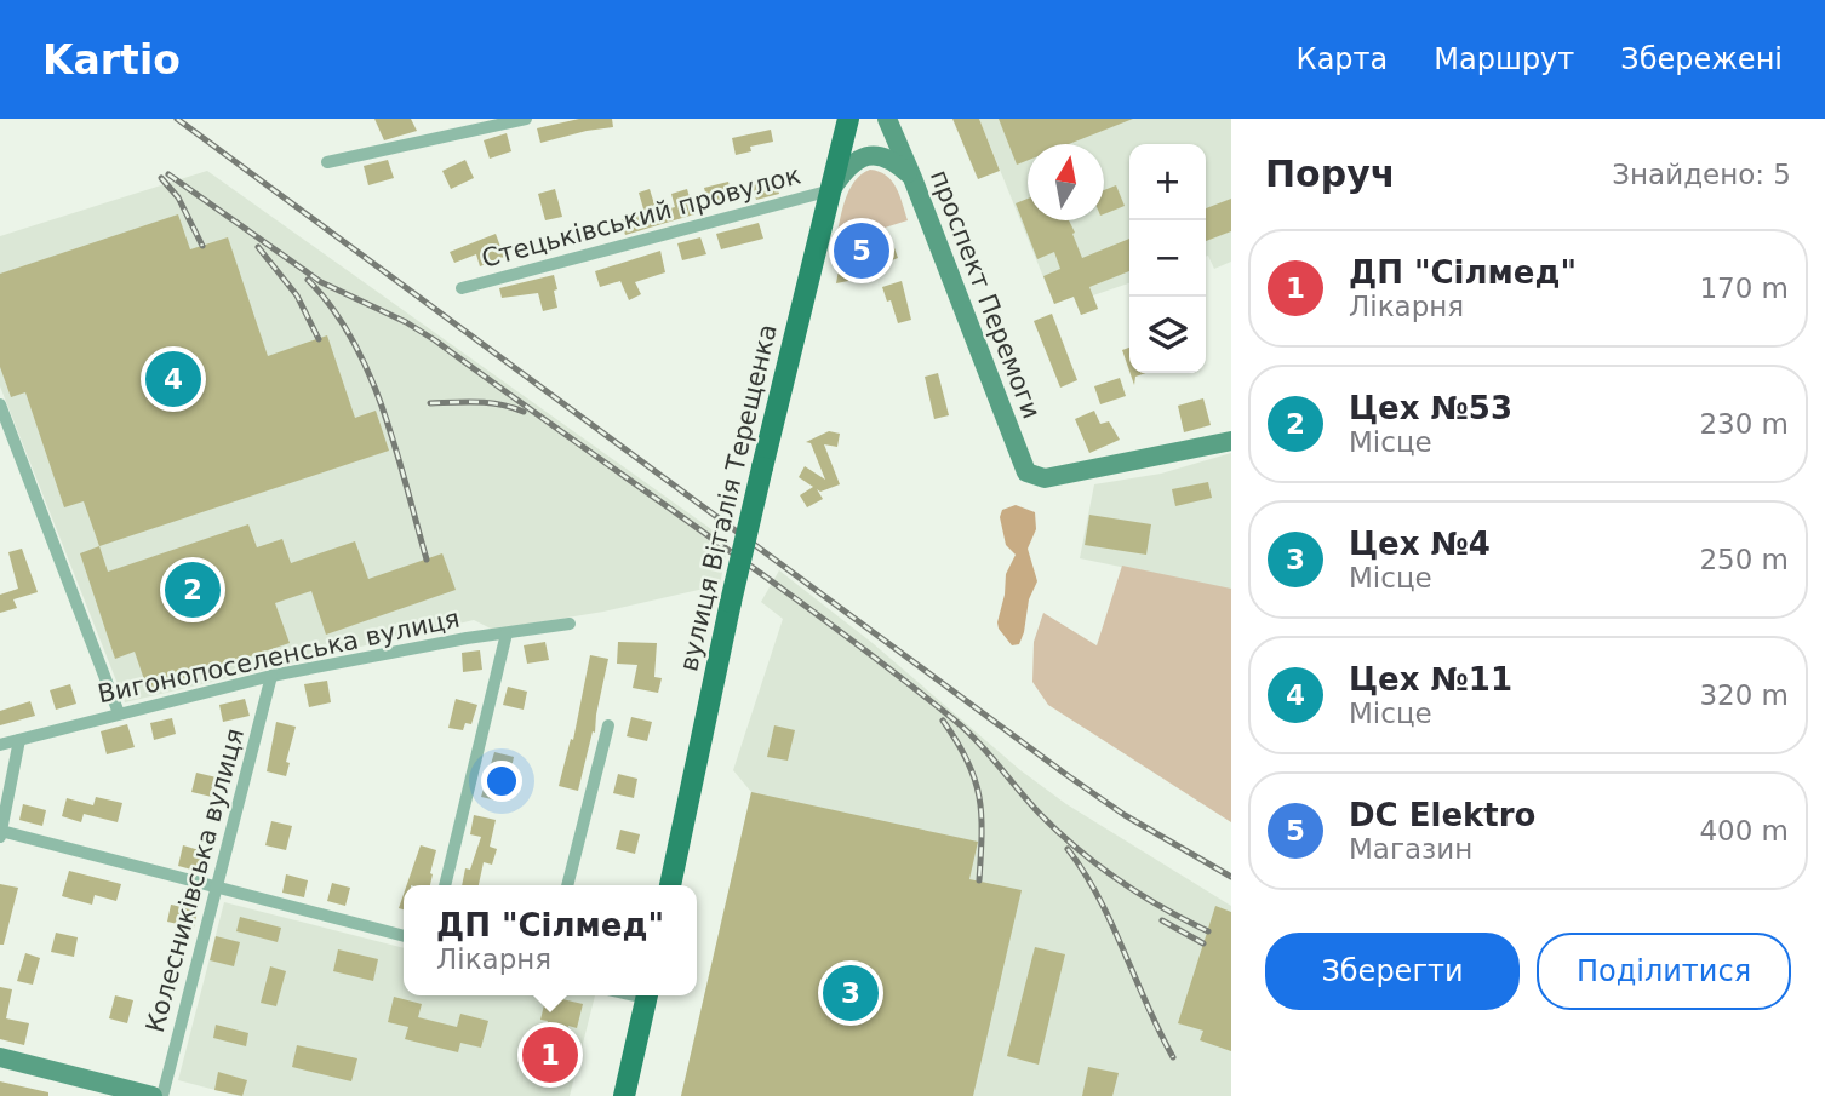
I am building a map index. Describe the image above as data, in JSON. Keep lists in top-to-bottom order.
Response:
{
  "streets": {
    "main road": ["вулиця Віталія Терещенка"],
    "street": [
      "Стецьківський провулок",
      "проспект Перемоги",
      "Вигонопоселенська вулиця",
      "Колесниківська вулиця"
    ]
  },
  "crossings": [
    ["Стецьківський провулок", "вулиця Віталія Терещенка"],
    ["Вигонопоселенська вулиця", "Колесниківська вулиця"]
  ],
  "north": "top",
  "page": {
    "header": "Kartio",
    "nav": ["Карта", "Маршрут", "Збережені"],
    "heading": ["Поруч", "Знайдено: 5"],
    "map_buttons": ["+", "−"],
    "pins": [
      "5",
      "4",
      "2",
      "3",
      "1"
    ],
    "list": [
      {
        "mark": "1",
        "name": "ДП \"Сілмед\"",
        "note": "Лікарня",
        "value": "170 m"
      },
      {
        "mark": "2",
        "name": "Цех №53",
        "note": "Місце",
        "value": "230 m"
      },
      {
        "mark": "3",
        "name": "Цех №4",
        "note": "Місце",
        "value": "250 m"
      },
      {
        "mark": "4",
        "name": "Цех №11",
        "note": "Місце",
        "value": "320 m"
      },
      {
        "mark": "5",
        "name": "DC Elektro",
        "note": "Магазин",
        "value": "400 m"
      }
    ],
    "popup": ["ДП \"Сілмед\"", "Лікарня"],
    "buttons": ["Зберегти", "Поділитися"]
  }
}
